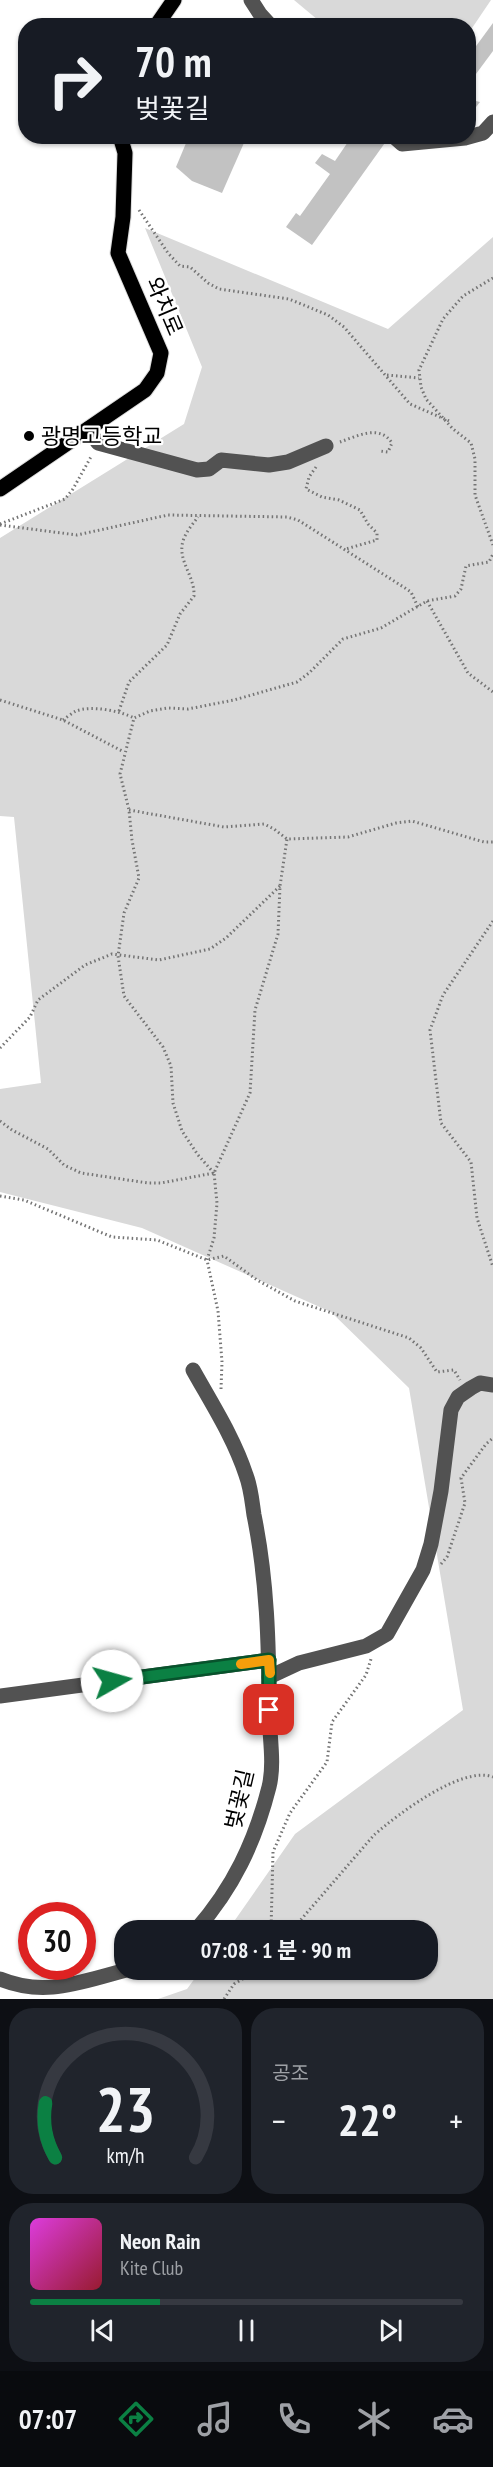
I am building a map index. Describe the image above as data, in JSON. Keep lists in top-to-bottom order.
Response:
{
  "streets": {
    "main road": ["와치로"],
    "street": ["벚꽃길"]
  },
  "places": ["광명고등학교"],
  "page": {
    "turn": ["70 m", "벚꽃길"],
    "limit": "30",
    "trip": "07:08 · 1 분 · 90 m",
    "tile": "공조",
    "heat": ["−", "22°", "+"],
    "song": ["Neon Rain", "Kite Club"],
    "tabs": "07:07",
    "gauge": ["23", "km/h"]
  }
}
